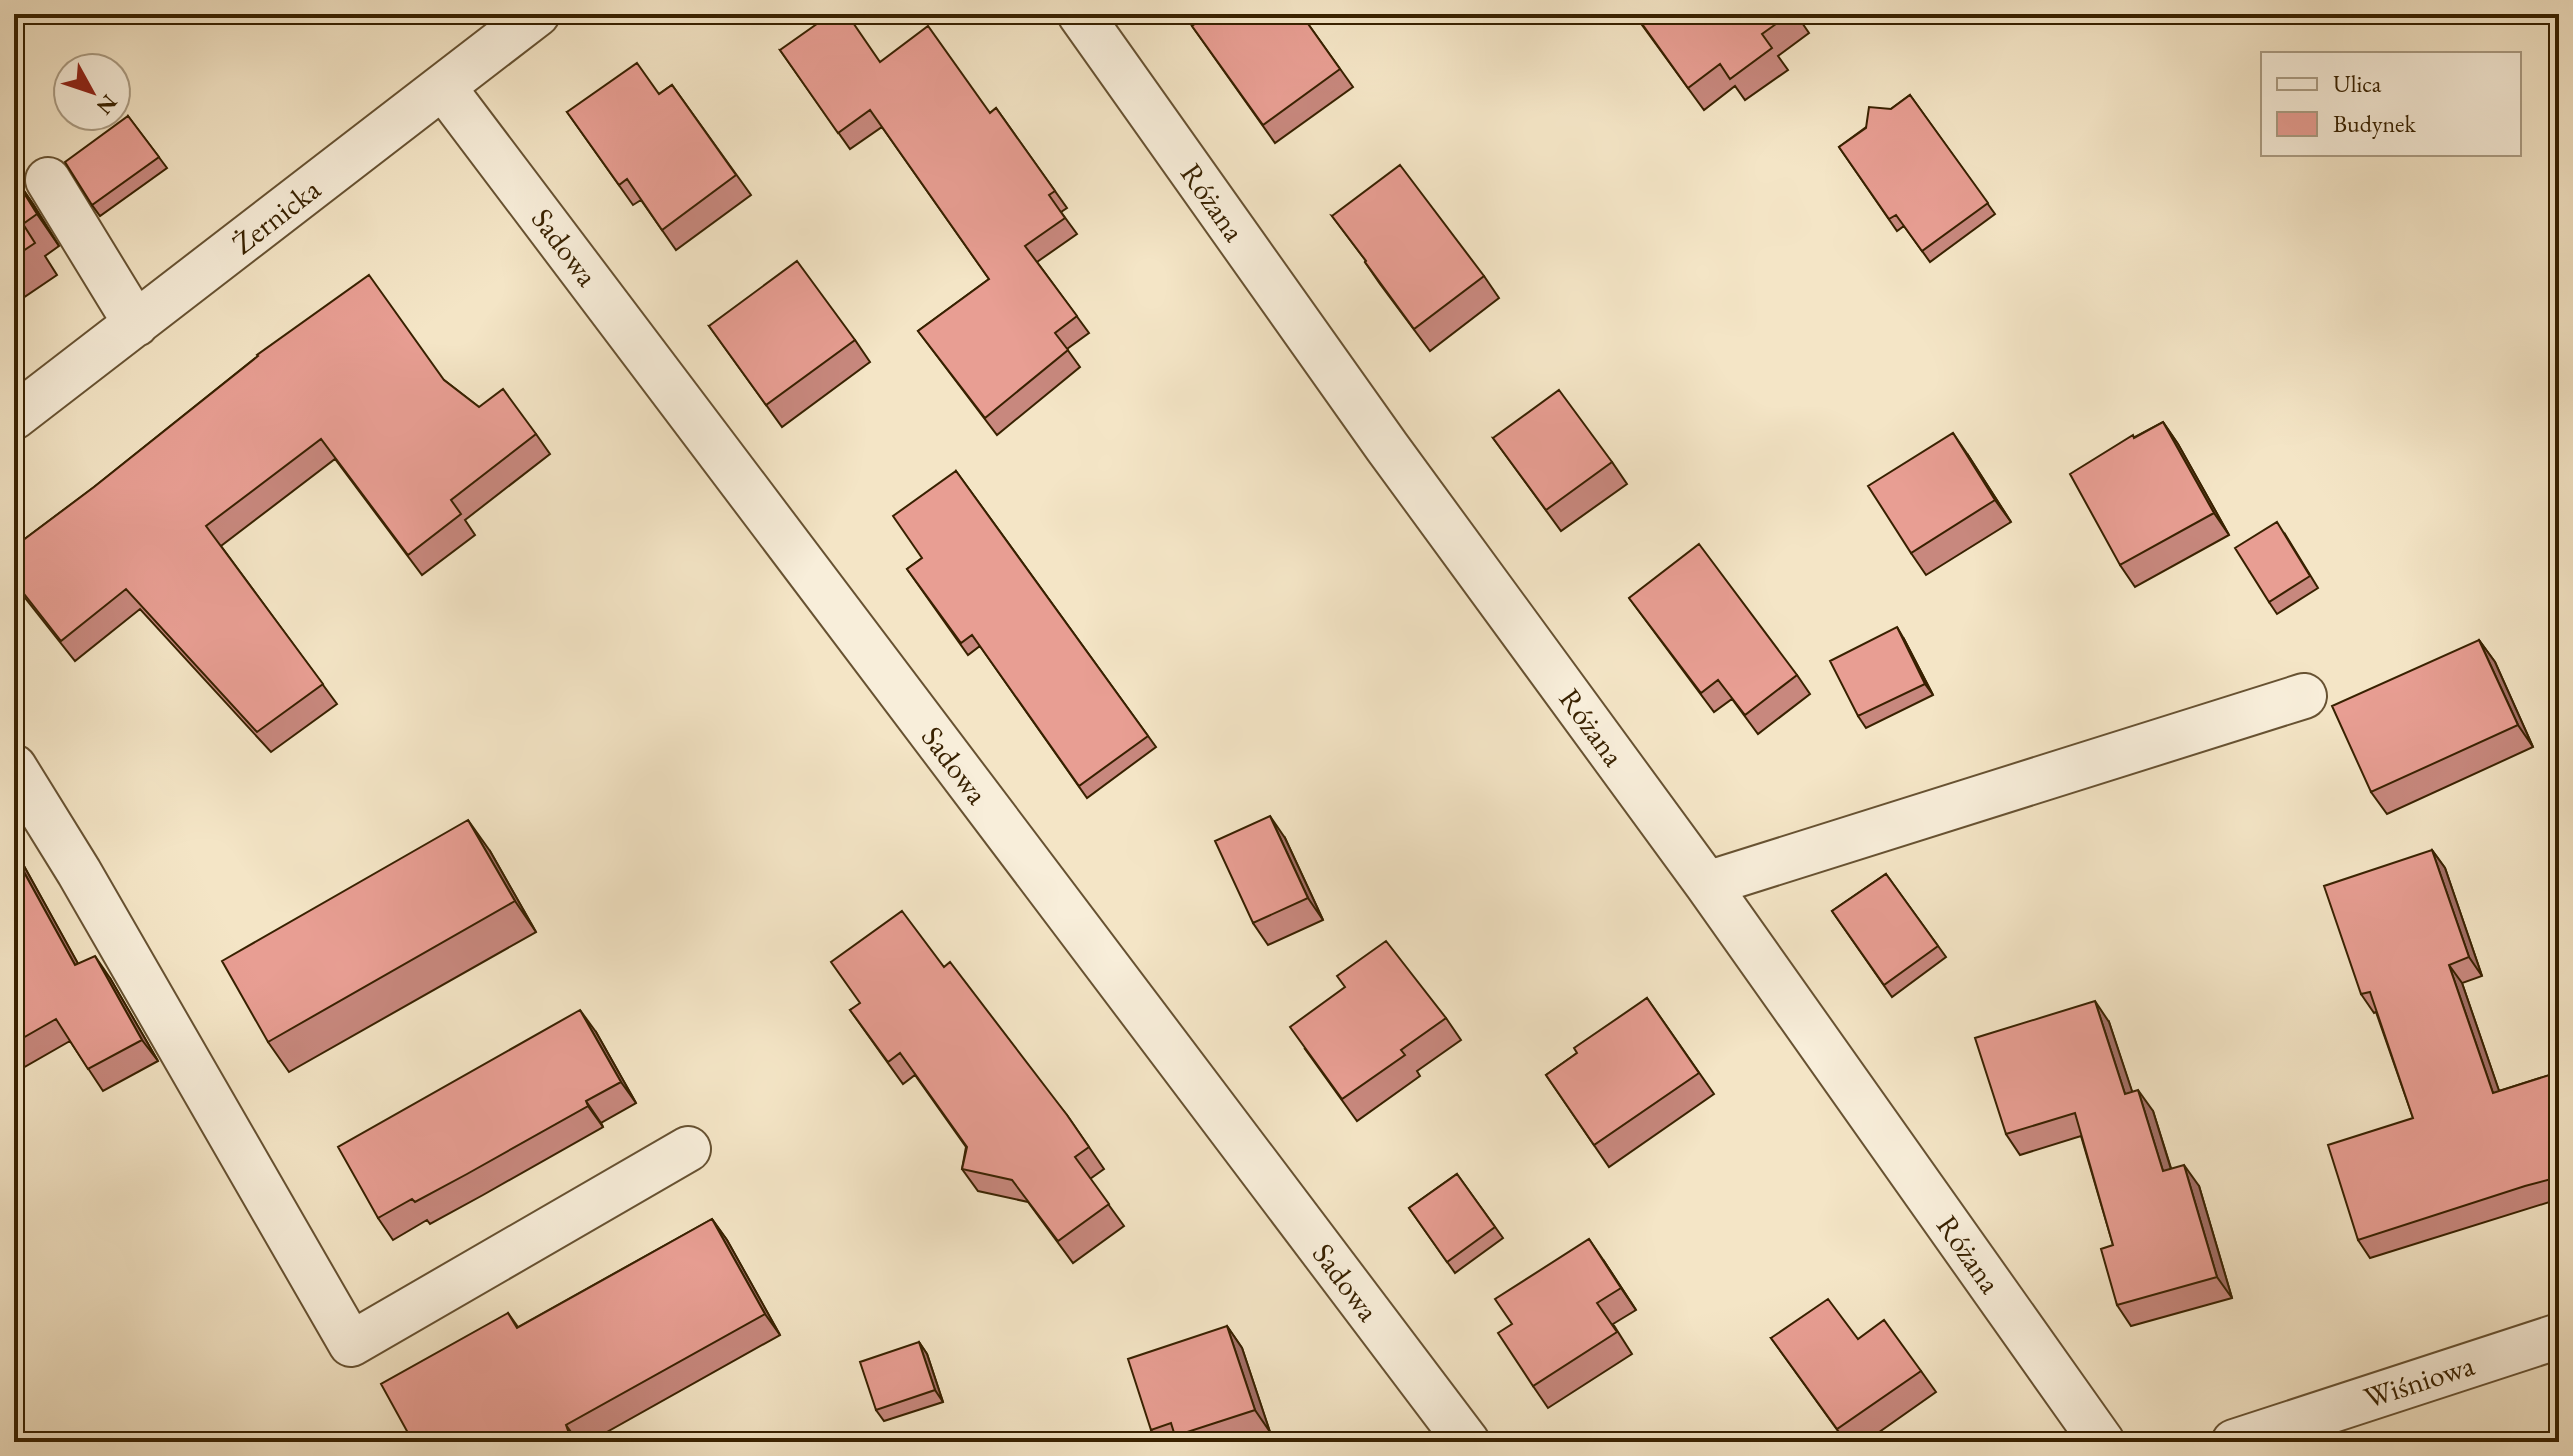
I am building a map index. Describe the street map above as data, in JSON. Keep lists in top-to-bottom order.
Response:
{
  "streets": {
    "street": [
      "Różana",
      "Żernicka",
      "Sadowa",
      "Wiśniowa"
    ]
  },
  "crossings": [
    ["Żernicka", "Sadowa"]
  ],
  "legend": ["Ulica", "Budynek"],
  "north": "bottom right"
}
